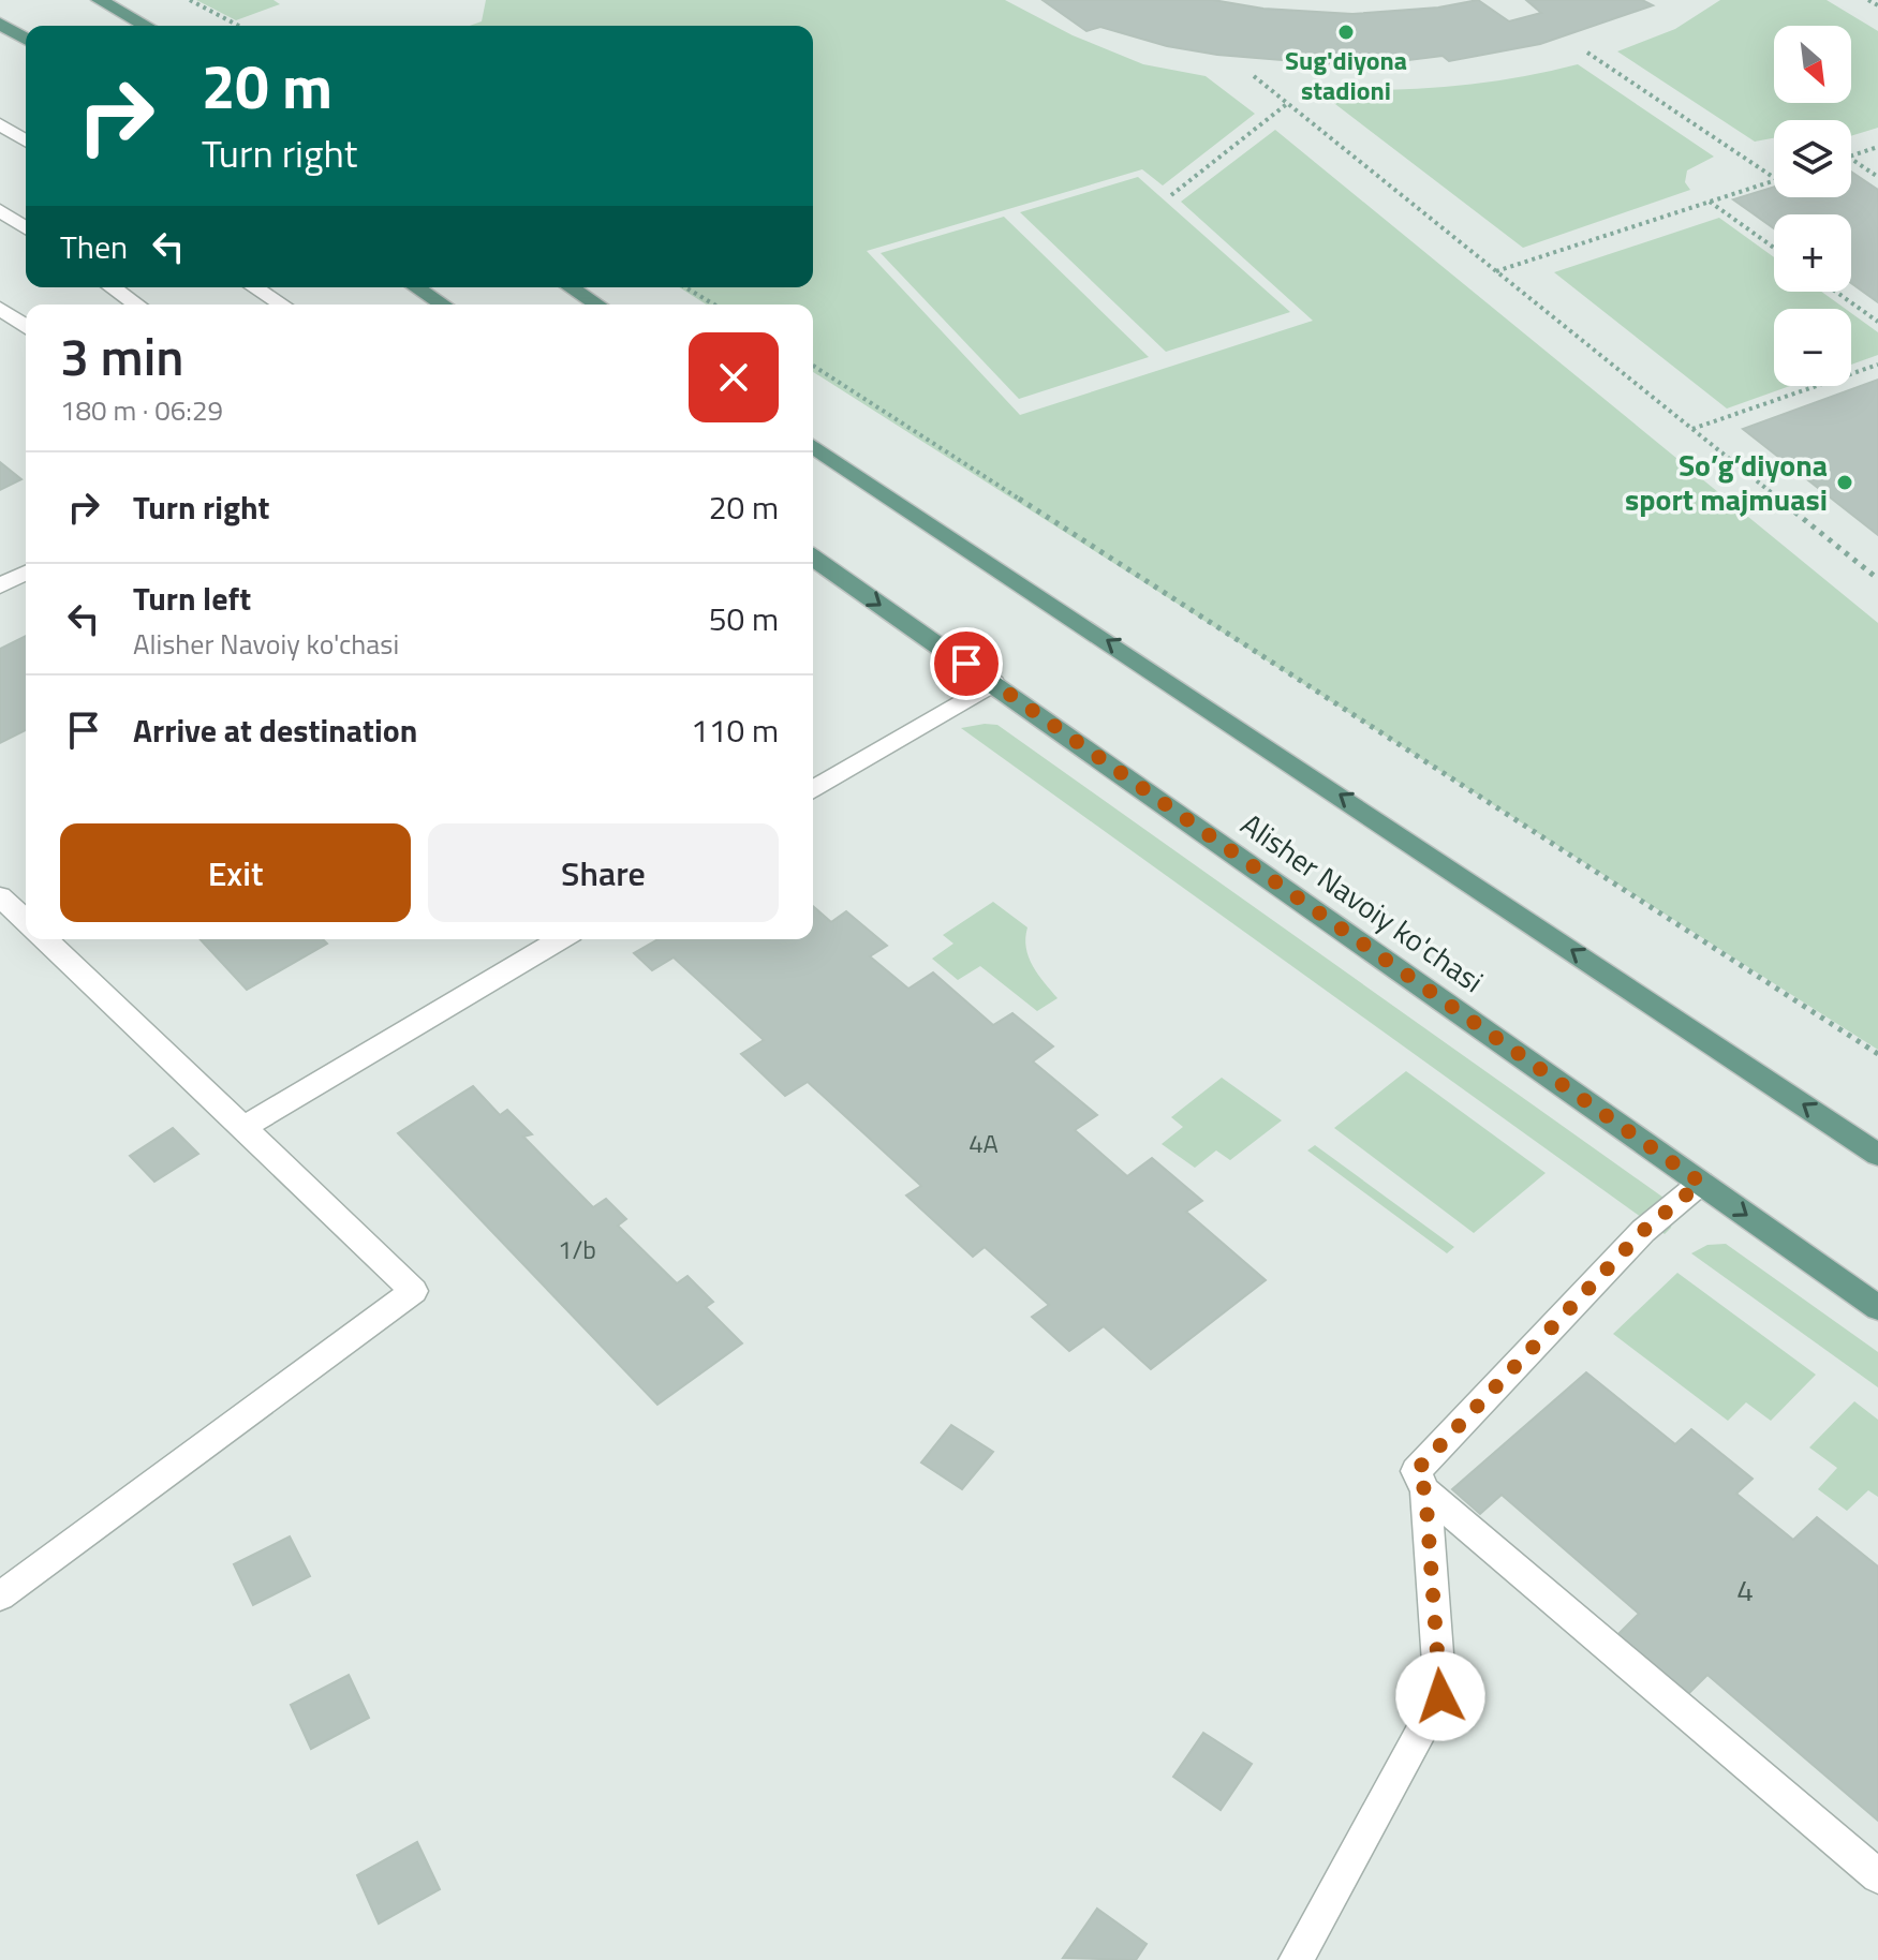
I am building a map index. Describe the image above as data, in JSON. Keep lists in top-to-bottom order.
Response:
{
  "streets": {
    "main road": ["Alisher Navoiy ko'chasi"]
  },
  "places": ["Sug'diyona stadioni", "So’g’diyona sport majmuasi"],
  "house_numbers": ["4A", "1/b", "4"],
  "north": "bottom right",
  "page": {
    "map_buttons": ["+", "−"],
    "turn": ["20 m", "Turn right"],
    "then": "Then",
    "heading": ["3 min", "180 m · 06:29"],
    "list": [
      {
        "name": "Turn right",
        "value": "20 m"
      },
      {
        "name": "Turn left",
        "note": "Alisher Navoiy ko'chasi",
        "value": "50 m"
      },
      {
        "name": "Arrive at destination",
        "value": "110 m"
      }
    ],
    "buttons": ["Exit", "Share"]
  }
}
